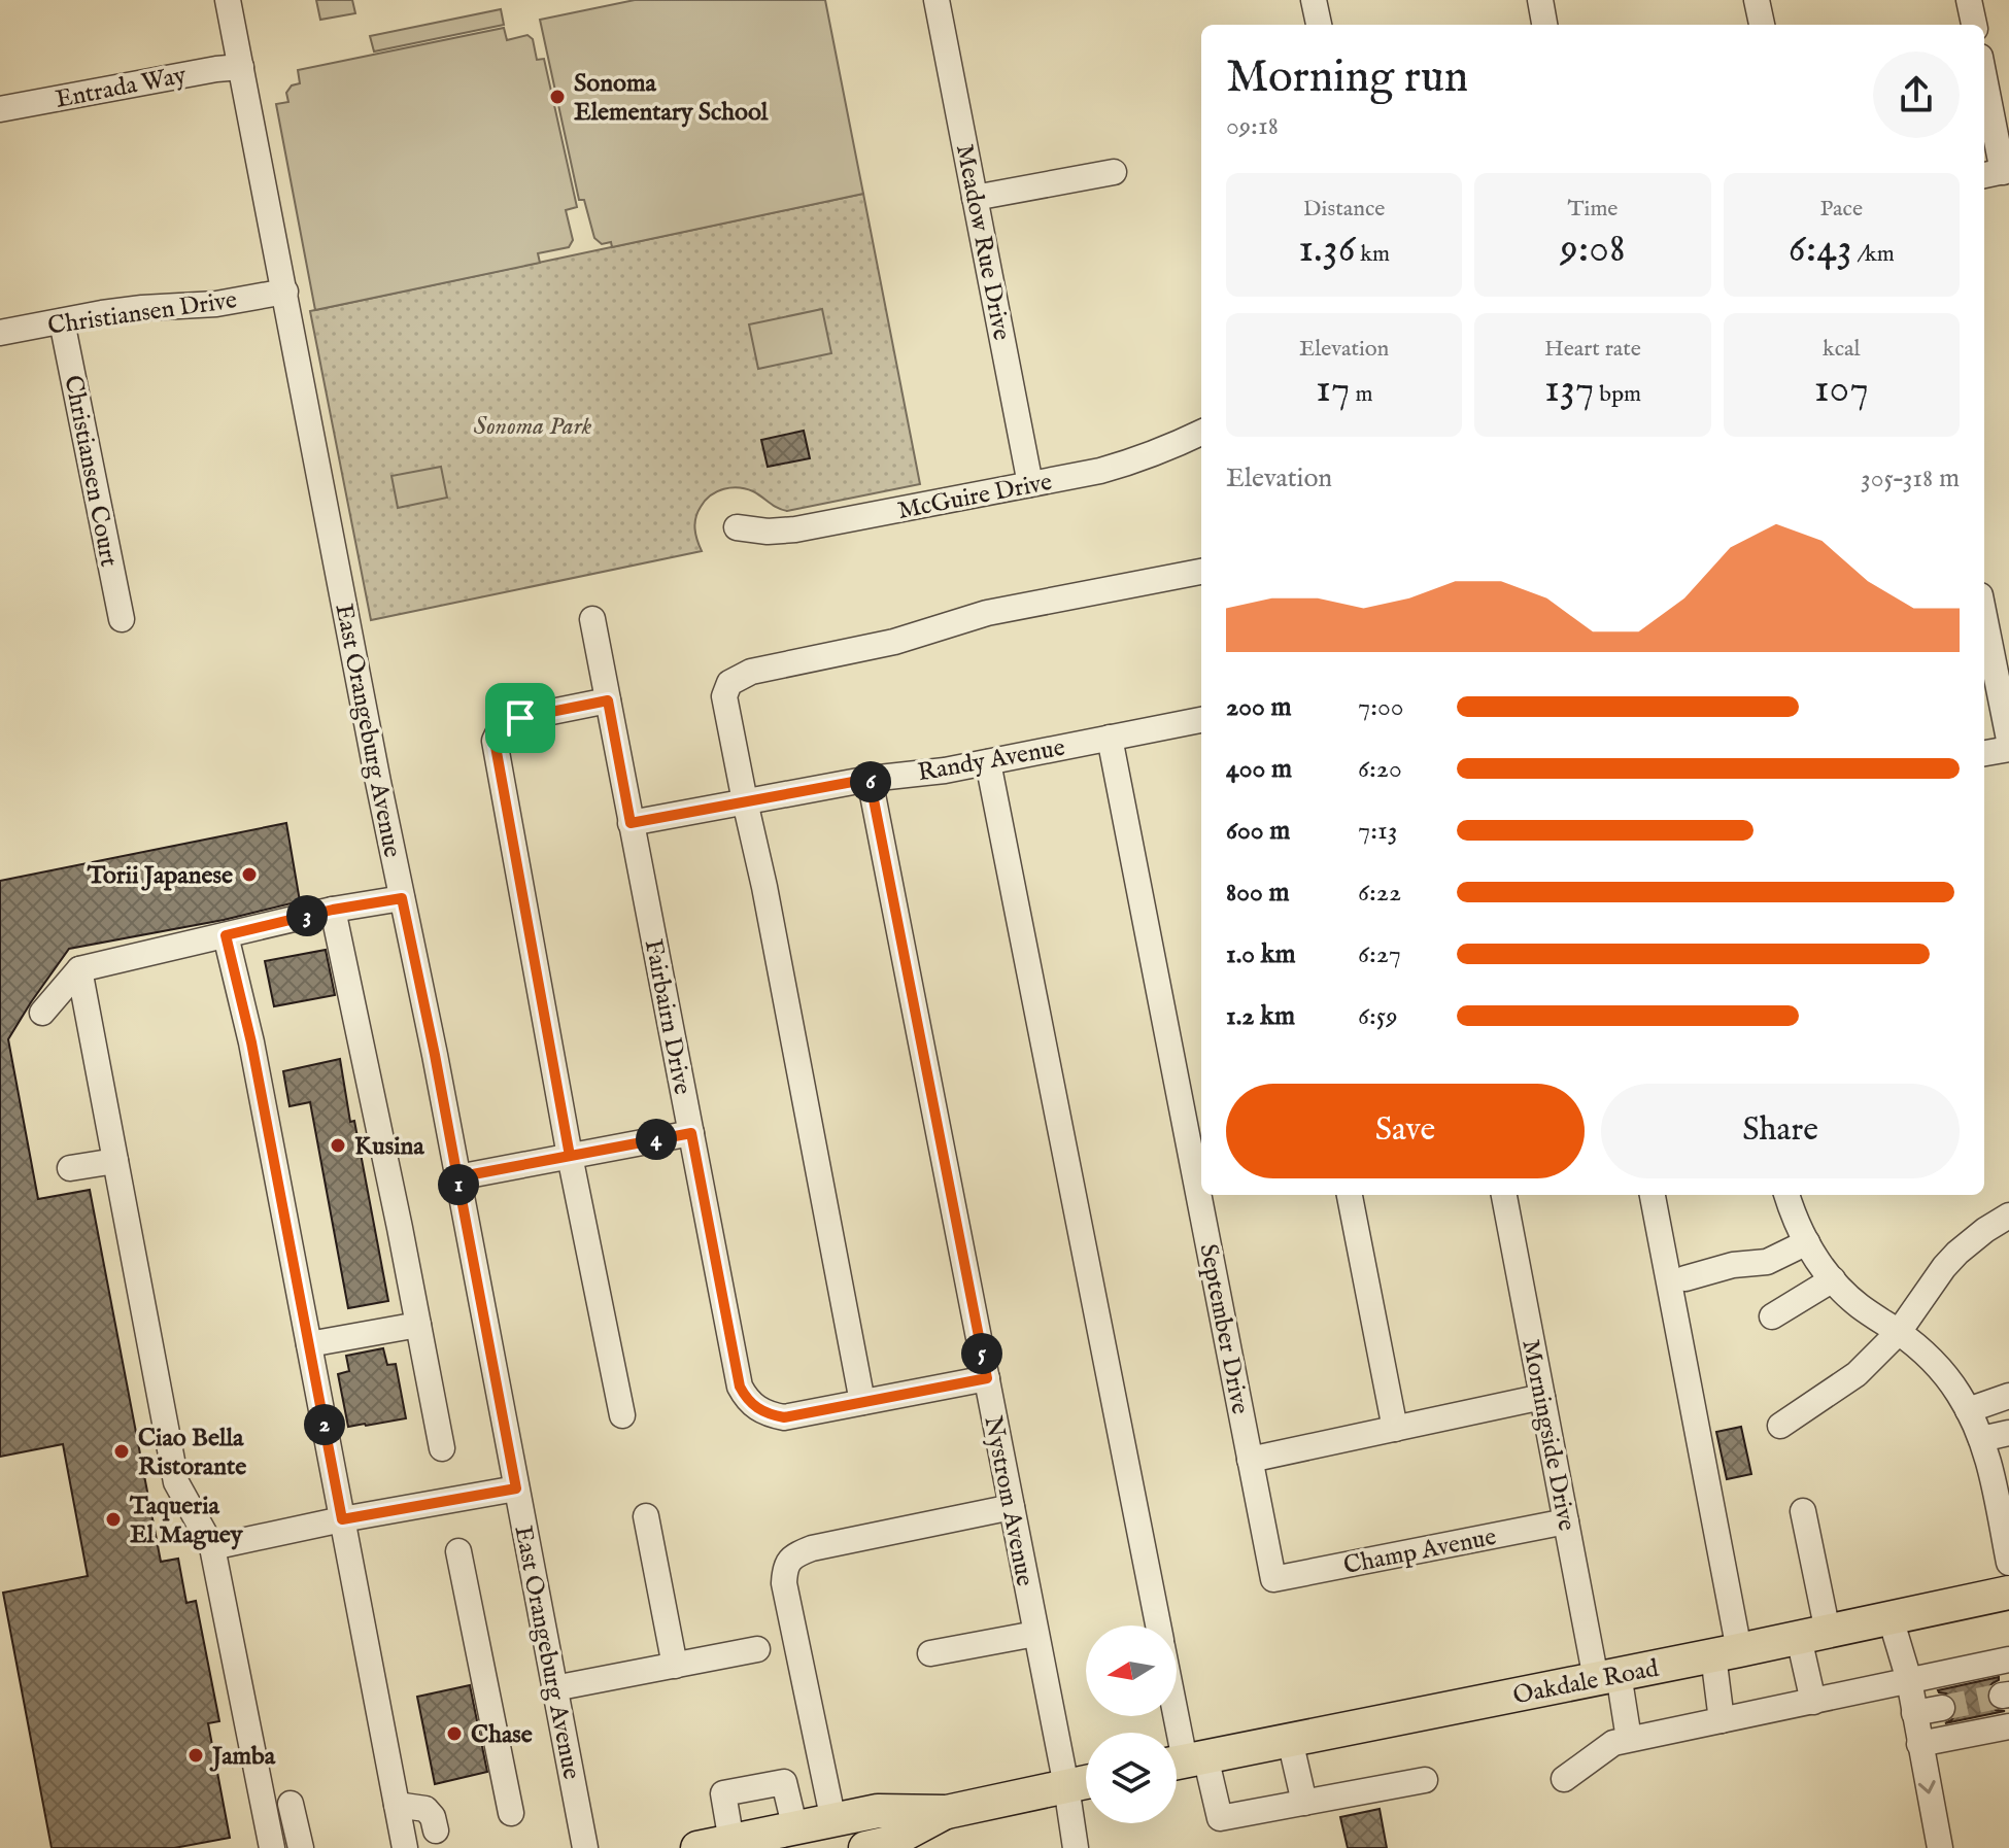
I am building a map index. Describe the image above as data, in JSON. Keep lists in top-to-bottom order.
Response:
{
  "streets": {
    "main road": ["Oakdale Road"],
    "street": [
      "Entrada Way",
      "Meadow Rue Drive",
      "Christiansen Drive",
      "Christiansen Court",
      "McGuire Drive",
      "East Orangeburg Avenue",
      "Randy Avenue",
      "Fairbairn Drive",
      "September Drive",
      "Morningside Drive",
      "Nystrom Avenue",
      "Champ Avenue"
    ]
  },
  "crossings": [
    ["Entrada Way", "East Orangeburg Avenue"],
    ["Meadow Rue Drive", "McGuire Drive"],
    ["Christiansen Drive", "Christiansen Court"],
    ["Christiansen Drive", "East Orangeburg Avenue"],
    ["Randy Avenue", "Fairbairn Drive"],
    ["Randy Avenue", "September Drive"],
    ["Randy Avenue", "Nystrom Avenue"],
    ["September Drive", "Champ Avenue"],
    ["Morningside Drive", "Champ Avenue"],
    ["Morningside Drive", "Oakdale Road"]
  ],
  "parks": ["Sonoma Park"],
  "places": [
    "Sonoma Elementary School",
    "Torii Japanese",
    "Kusina",
    "Ciao Bella Ristorante",
    "Taqueria El Maguey",
    "Chase",
    "Jamba"
  ],
  "north": "left",
  "page": {
    "heading": ["Morning run", "09:18"],
    "stats": [
      ["Distance", "1.36 km"],
      ["Time", "9:08"],
      ["Pace", "6:43 /km"],
      ["Elevation", "17 m"],
      ["Heart rate", "137 bpm"],
      ["kcal", "107"]
    ],
    "chart": ["Elevation", "305–318 m"],
    "list": [
      {
        "name": "200 m",
        "note": "7:00"
      },
      {
        "name": "400 m",
        "note": "6:20"
      },
      {
        "name": "600 m",
        "note": "7:13"
      },
      {
        "name": "800 m",
        "note": "6:22"
      },
      {
        "name": "1.0 km",
        "note": "6:27"
      },
      {
        "name": "1.2 km",
        "note": "6:59"
      }
    ],
    "pins": [
      "6",
      "3",
      "4",
      "1",
      "5",
      "2"
    ],
    "buttons": ["Save", "Share"]
  }
}
